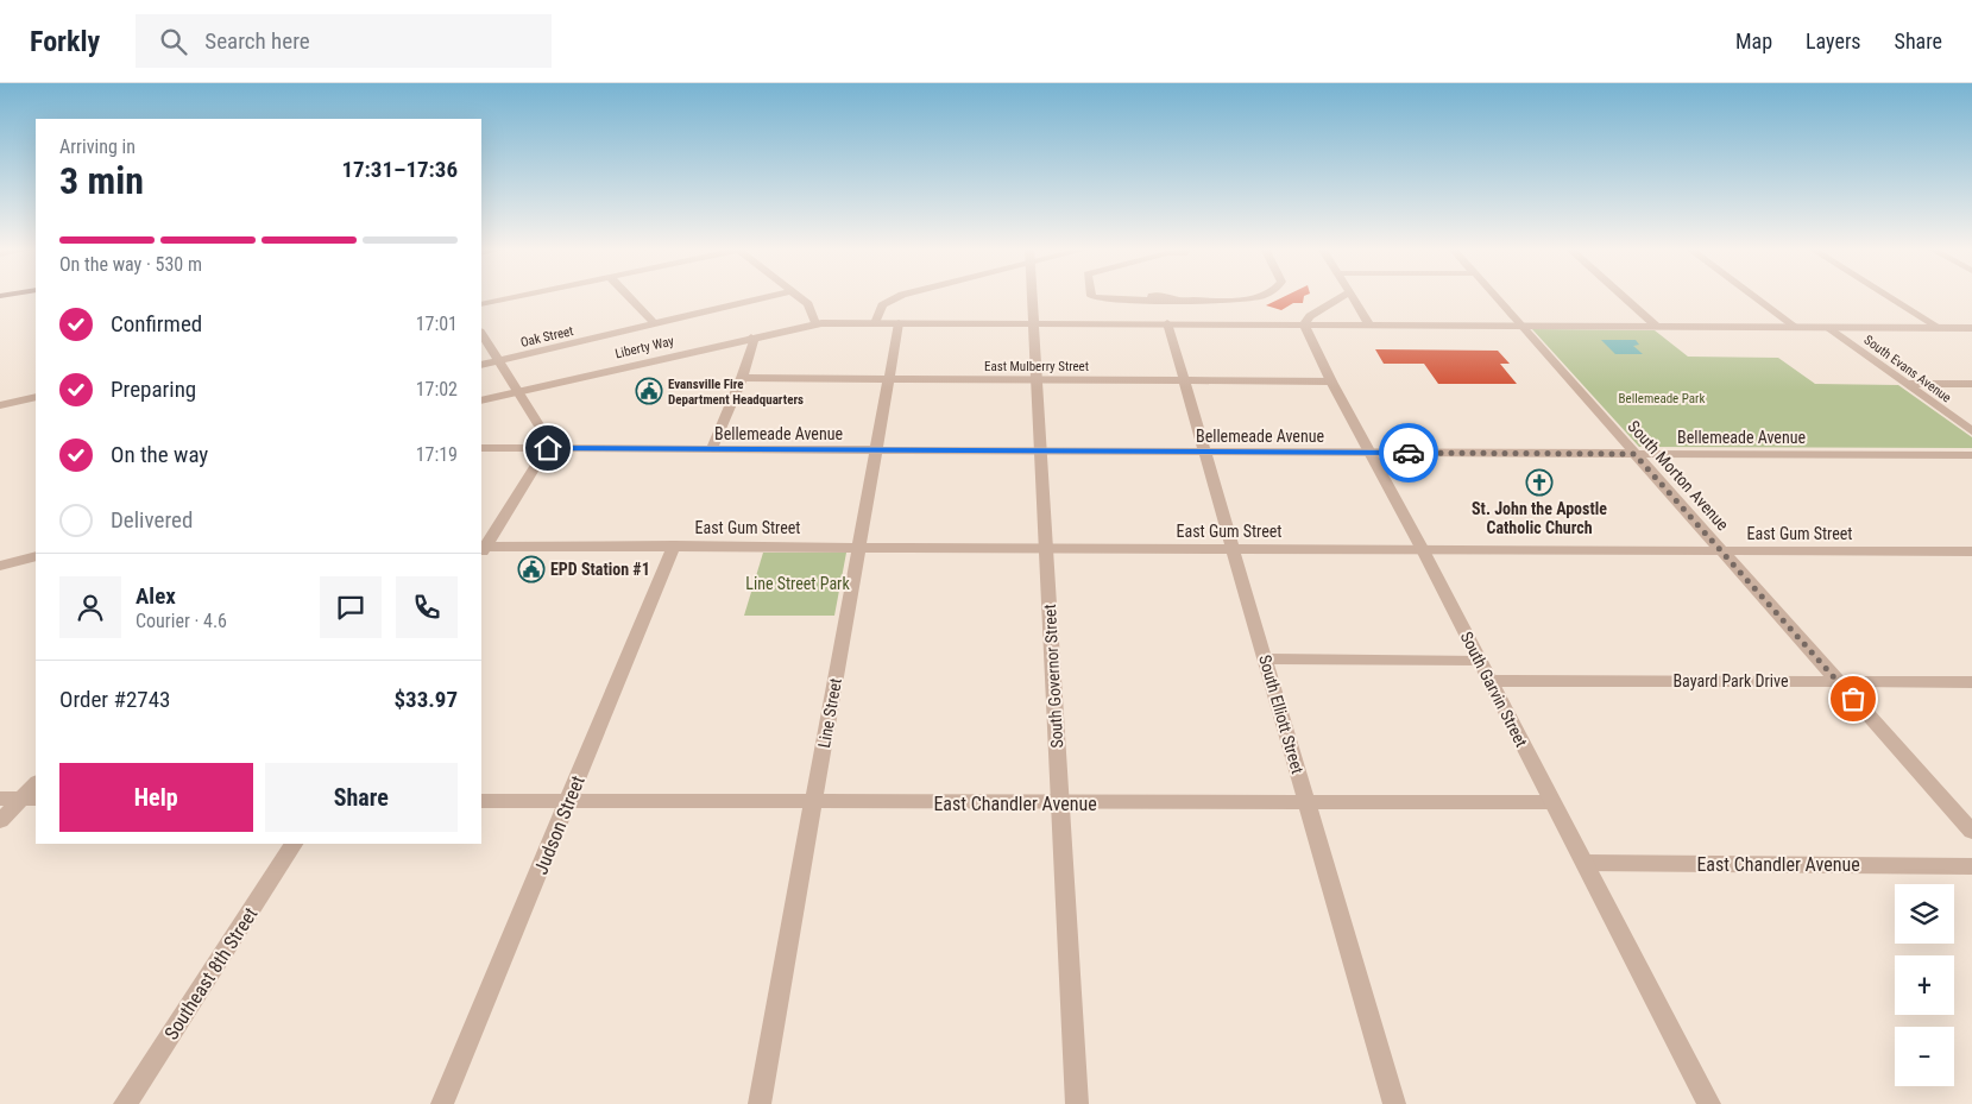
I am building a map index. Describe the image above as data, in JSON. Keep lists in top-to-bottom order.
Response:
{
  "streets": {
    "street": [
      "Oak Street",
      "Liberty Way",
      "East Mulberry Street",
      "South Evans Avenue",
      "Bellemeade Avenue",
      "South Morton Avenue",
      "East Gum Street",
      "South Governor Street",
      "Bayard Park Drive",
      "South Garvin Street",
      "Line Street",
      "South Elliott Street",
      "East Chandler Avenue",
      "Judson Street",
      "Southeast 8th Street"
    ]
  },
  "crossings": [
    ["Liberty Way", "South Evans Avenue"],
    ["Liberty Way", "South Morton Avenue"],
    ["Liberty Way", "South Governor Street"],
    ["Liberty Way", "South Garvin Street"],
    ["Liberty Way", "Line Street"],
    ["Liberty Way", "South Elliott Street"],
    ["East Mulberry Street", "South Governor Street"],
    ["East Mulberry Street", "South Garvin Street"],
    ["East Mulberry Street", "Line Street"],
    ["East Mulberry Street", "South Elliott Street"],
    ["Bellemeade Avenue", "South Morton Avenue"],
    ["Bellemeade Avenue", "South Governor Street"],
    ["Bellemeade Avenue", "South Garvin Street"],
    ["Bellemeade Avenue", "Line Street"],
    ["Bellemeade Avenue", "South Elliott Street"],
    ["South Morton Avenue", "East Gum Street"],
    ["South Morton Avenue", "Bayard Park Drive"],
    ["East Gum Street", "South Governor Street"],
    ["East Gum Street", "South Garvin Street"],
    ["East Gum Street", "Line Street"],
    ["East Gum Street", "South Elliott Street"],
    ["East Gum Street", "Judson Street"],
    ["South Governor Street", "East Chandler Avenue"],
    ["Bayard Park Drive", "South Garvin Street"],
    ["South Garvin Street", "East Chandler Avenue"],
    ["Line Street", "East Chandler Avenue"],
    ["South Elliott Street", "East Chandler Avenue"],
    ["East Chandler Avenue", "Judson Street"]
  ],
  "parks": ["Bellemeade Park", "Line Street Park"],
  "places": {
    "public building": ["Evansville Fire Department Headquarters", "EPD Station #1"],
    "church": ["St. John the Apostle Catholic Church"]
  },
  "page": {
    "header": "Forkly",
    "search": "Search here",
    "nav": ["Map", "Layers", "Share"],
    "heading": ["3 min", "Arriving in", "17:31–17:36"],
    "panel": [
      "Alex",
      "Courier · 4.6",
      "Order #2743",
      "$33.97"
    ],
    "bar": "On the way · 530 m",
    "list": [
      ["Confirmed", "17:01"],
      ["Preparing", "17:02"],
      ["On the way", "17:19"],
      "Delivered"
    ],
    "buttons": ["Help", "Share"],
    "map_buttons": ["+", "−"]
  }
}
